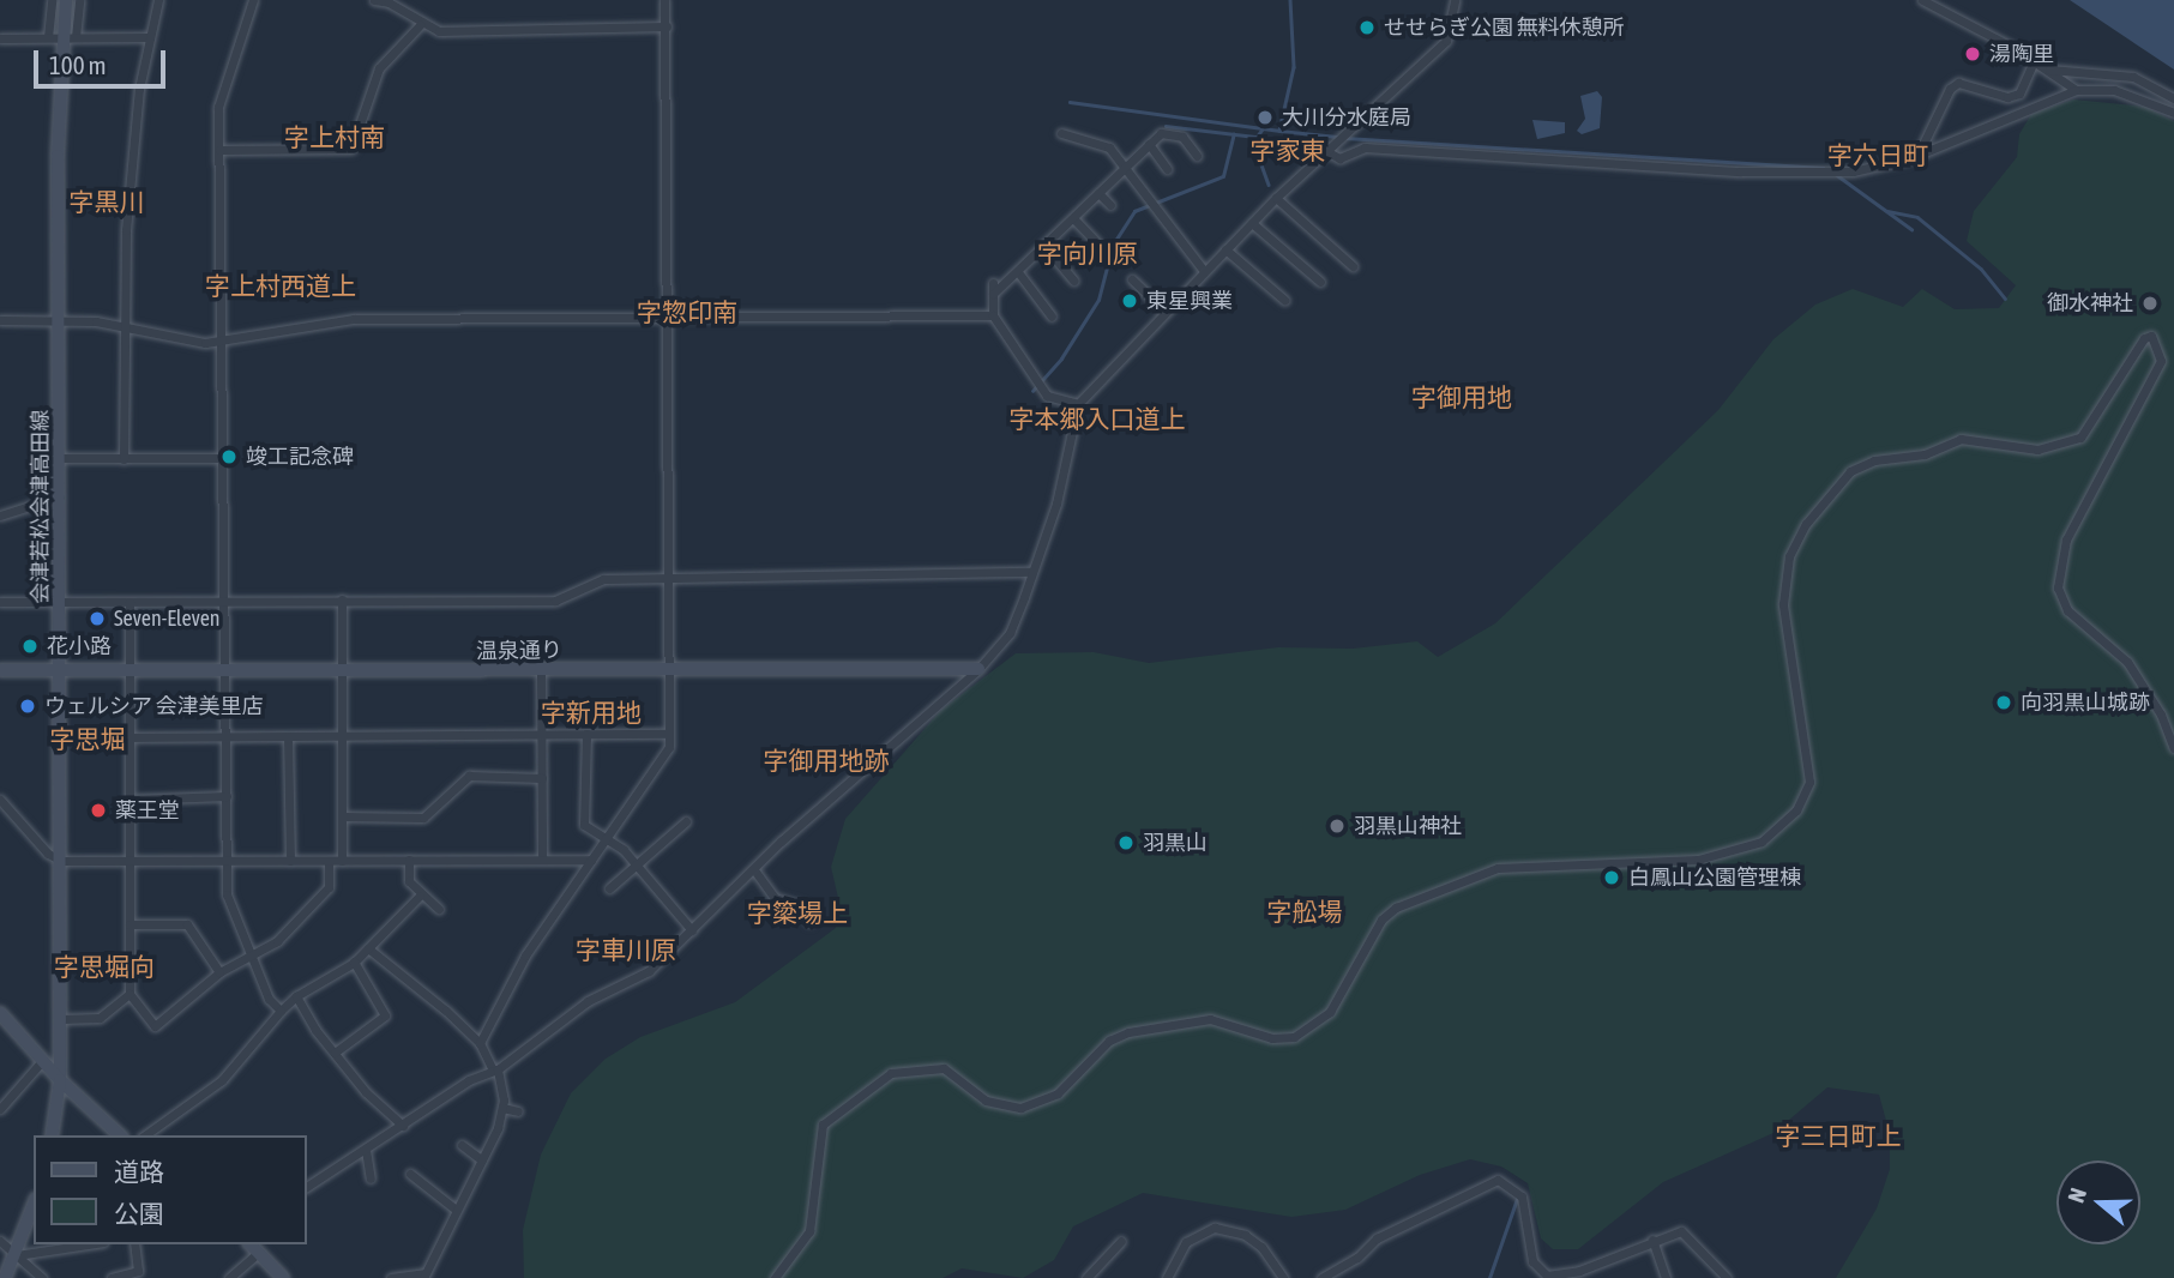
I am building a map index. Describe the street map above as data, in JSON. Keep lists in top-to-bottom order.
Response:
{
  "streets": {
    "main road": ["会津若松会津高田線", "温泉通り"]
  },
  "crossings": [
    ["会津若松会津高田線", "温泉通り"]
  ],
  "districts": [
    "字上村南",
    "字家東",
    "字六日町",
    "字黒川",
    "字向川原",
    "字上村西道上",
    "字惣印南",
    "字御用地",
    "字本郷入口道上",
    "字新用地",
    "字思堀",
    "字御用地跡",
    "字舩場",
    "字簗場上",
    "字車川原",
    "字思堀向",
    "字三日町上"
  ],
  "places": [
    "せせらぎ公園 無料休憩所",
    "湯陶里",
    "大川分水庭局",
    "東星興業",
    "御水神社",
    "竣工記念碑",
    "Seven-Eleven",
    "花小路",
    "向羽黒山城跡",
    "ウェルシア 会津美里店",
    "薬王堂",
    "羽黒山神社",
    "羽黒山",
    "白鳳山公園管理棟"
  ],
  "legend": ["道路", "公園"],
  "scale_bar": "100 m",
  "north": "left"
}
